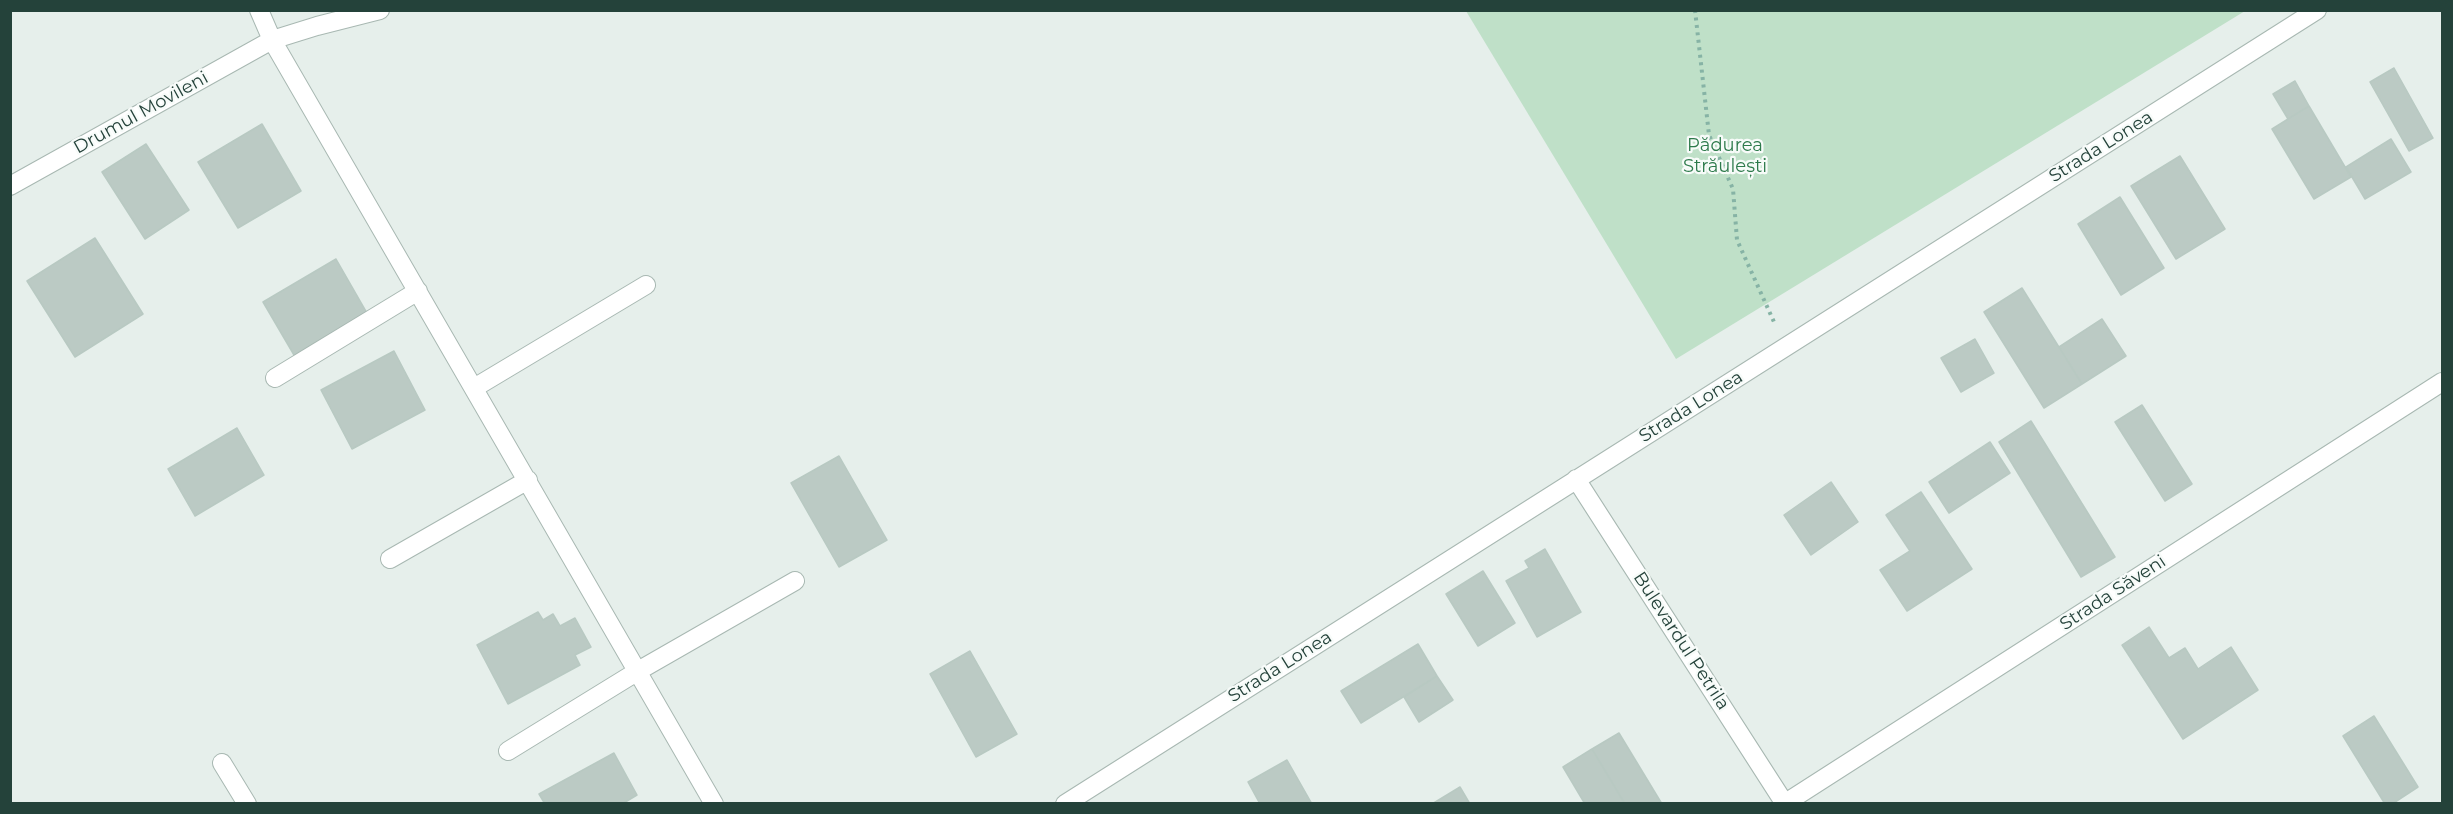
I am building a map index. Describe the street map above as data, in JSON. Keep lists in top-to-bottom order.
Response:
{
  "streets": {
    "street": [
      "Drumul Movileni",
      "Strada Lonea",
      "Strada Săveni",
      "Bulevardul Petrila"
    ]
  },
  "crossings": [
    ["Strada Lonea", "Bulevardul Petrila"],
    ["Strada Săveni", "Bulevardul Petrila"]
  ],
  "parks": ["Pădurea Străulești"]
}
